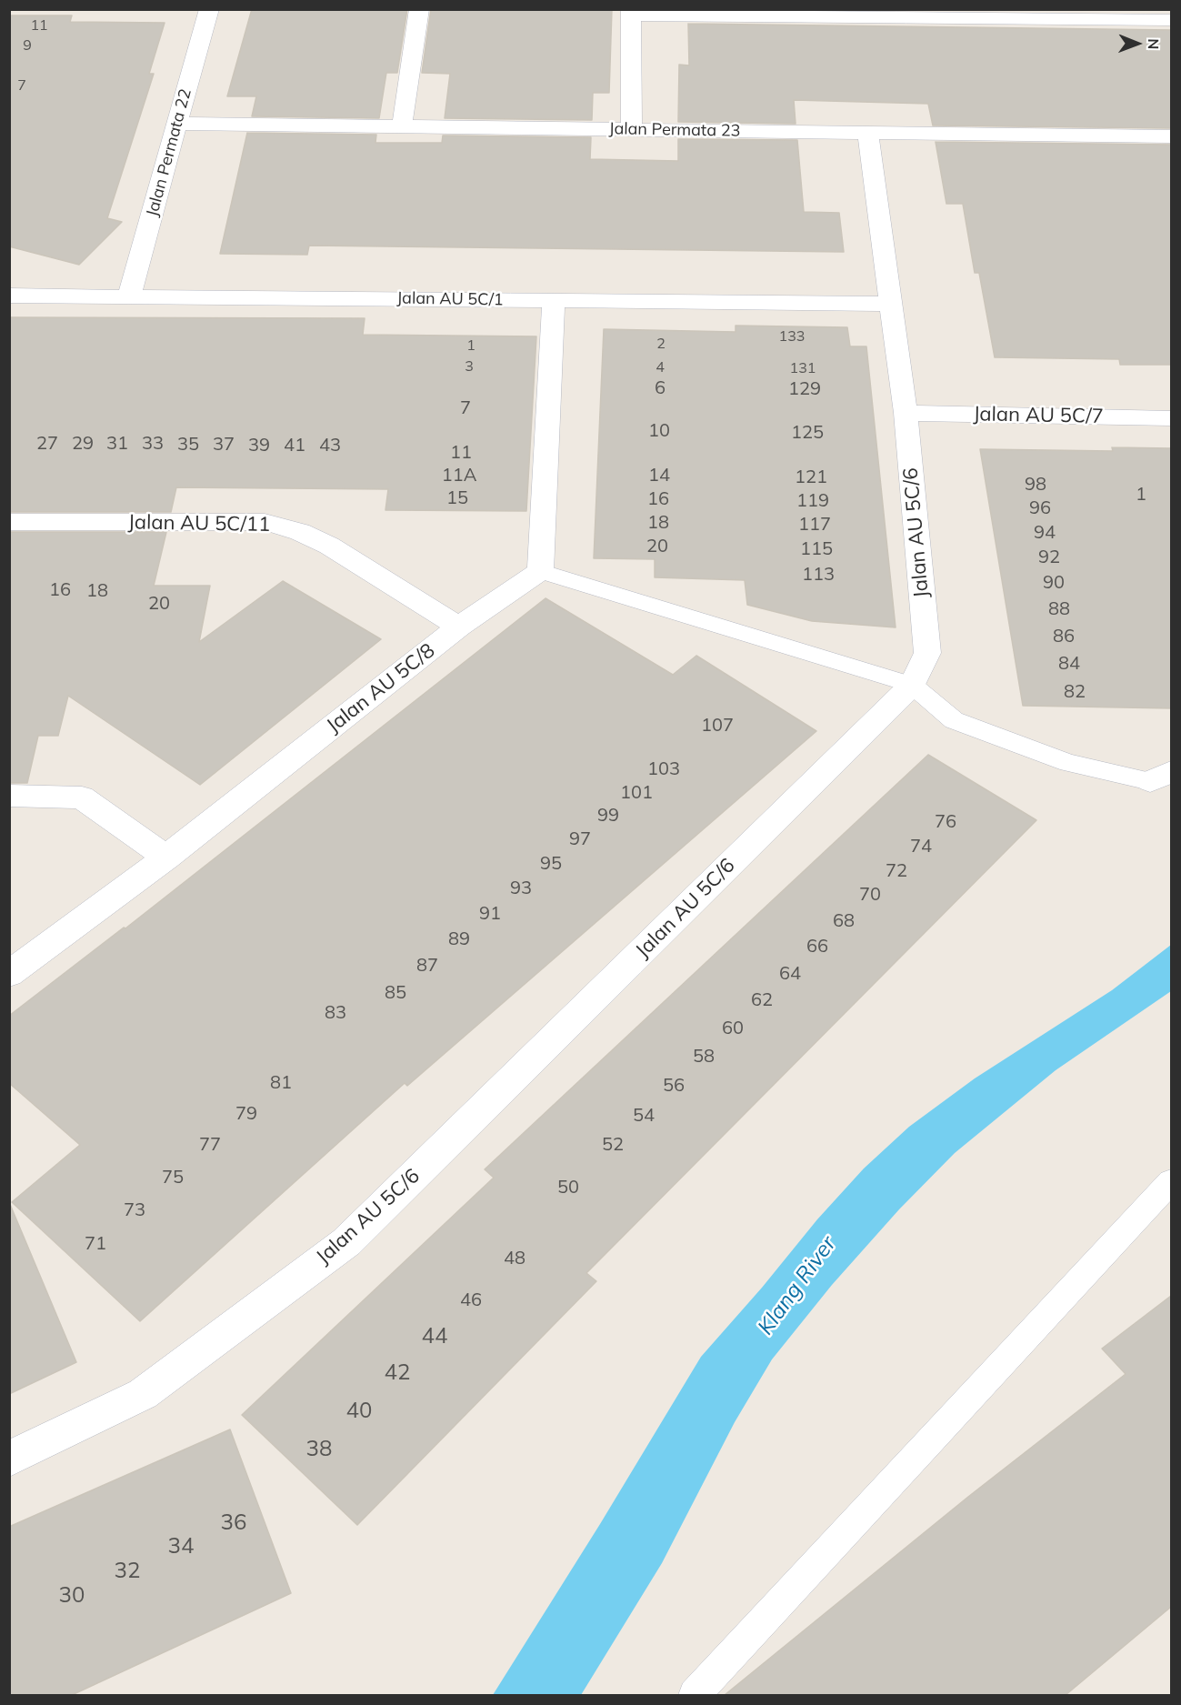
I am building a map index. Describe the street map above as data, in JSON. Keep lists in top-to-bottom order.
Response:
{
  "streets": {
    "street": [
      "Jalan Permata 23",
      "Jalan Permata 22",
      "Jalan AU 5C/1",
      "Jalan AU 5C/7",
      "Jalan AU 5C/11",
      "Jalan AU 5C/6",
      "Jalan AU 5C/8"
    ]
  },
  "crossings": [
    ["Jalan Permata 23", "Jalan Permata 22"],
    ["Jalan Permata 23", "Jalan AU 5C/6"],
    ["Jalan Permata 22", "Jalan AU 5C/1"],
    ["Jalan AU 5C/1", "Jalan AU 5C/6"],
    ["Jalan AU 5C/7", "Jalan AU 5C/6"],
    ["Jalan AU 5C/11", "Jalan AU 5C/8"]
  ],
  "water": ["Klang River"],
  "house_numbers": [
    "11",
    "9",
    "7",
    "133",
    "2",
    "1",
    "3",
    "4",
    "131",
    "6",
    "129",
    "7",
    "10",
    "125",
    "27",
    "29",
    "31",
    "33",
    "35",
    "37",
    "39",
    "41",
    "43",
    "11",
    "11A",
    "14",
    "121",
    "98",
    "1",
    "15",
    "16",
    "119",
    "96",
    "18",
    "117",
    "94",
    "20",
    "115",
    "92",
    "113",
    "90",
    "16",
    "18",
    "20",
    "88",
    "86",
    "84",
    "82",
    "107",
    "103",
    "101",
    "99",
    "76",
    "97",
    "74",
    "95",
    "72",
    "93",
    "70",
    "91",
    "68",
    "89",
    "66",
    "87",
    "64",
    "85",
    "62",
    "83",
    "60",
    "58",
    "81",
    "56",
    "79",
    "54",
    "77",
    "52",
    "75",
    "50",
    "73",
    "71",
    "48",
    "46",
    "44",
    "42",
    "40",
    "38",
    "36",
    "34",
    "32",
    "30"
  ],
  "north": "right"
}
